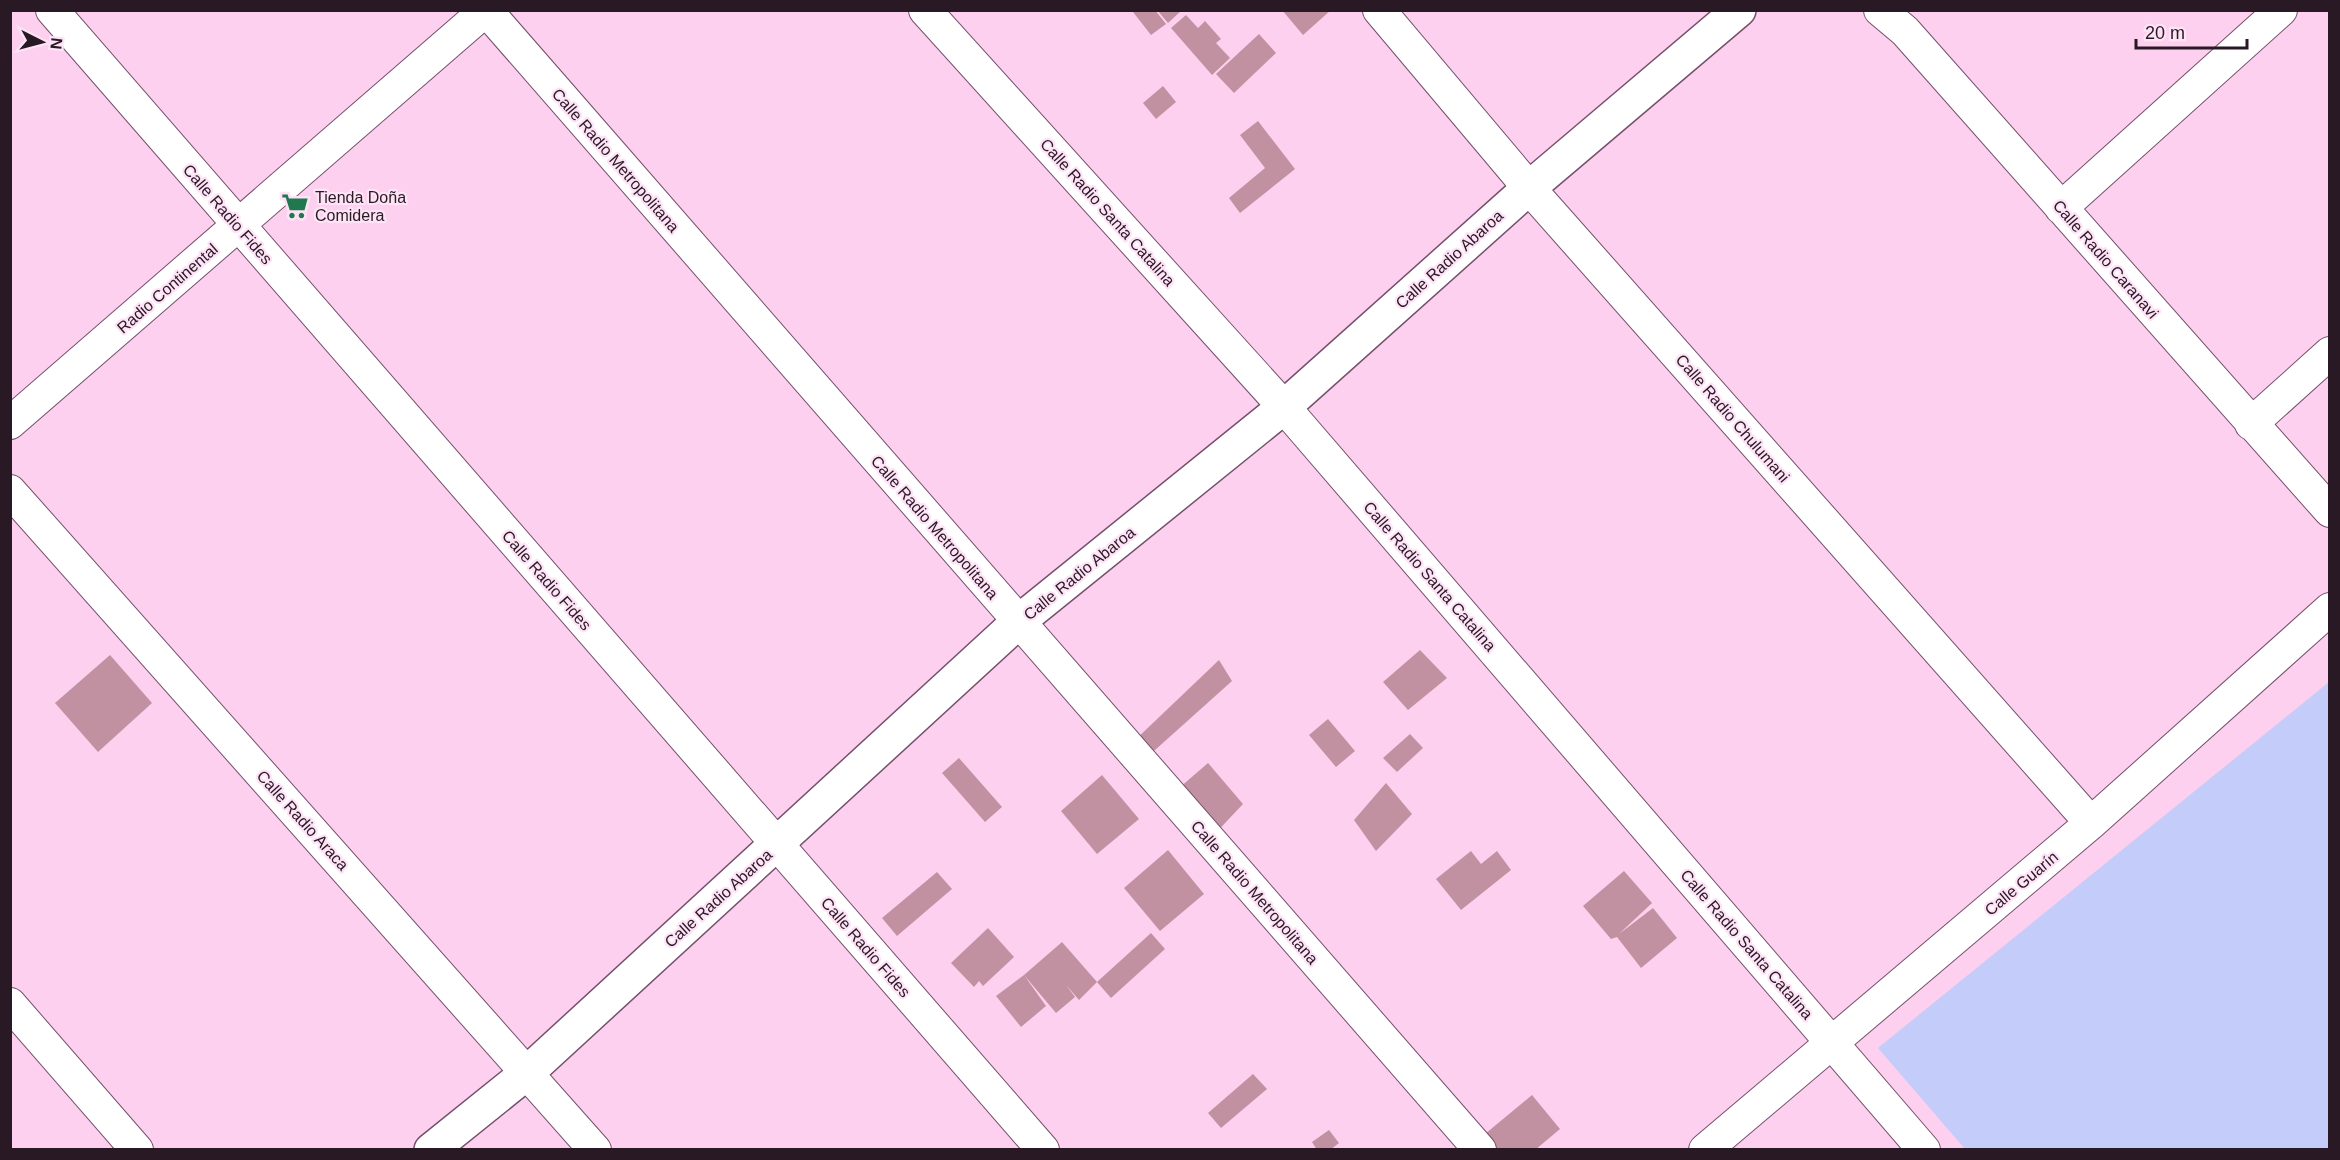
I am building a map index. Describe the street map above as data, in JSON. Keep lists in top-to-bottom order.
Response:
{
  "streets": {
    "street": [
      "Calle Radio Metropolitana",
      "Calle Radio Santa Catalina",
      "Calle Radio Fides",
      "Calle Radio Abaroa",
      "Calle Radio Caranavi",
      "Radio Continental",
      "Calle Radio Chulumani",
      "Calle Radio Araca",
      "Calle Guarín"
    ]
  },
  "crossings": [
    ["Calle Radio Metropolitana", "Calle Radio Abaroa"],
    ["Calle Radio Metropolitana", "Radio Continental"],
    ["Calle Radio Santa Catalina", "Calle Radio Abaroa"],
    ["Calle Radio Santa Catalina", "Calle Guarín"],
    ["Calle Radio Fides", "Calle Radio Abaroa"],
    ["Calle Radio Fides", "Radio Continental"],
    ["Calle Radio Abaroa", "Calle Radio Chulumani"],
    ["Calle Radio Abaroa", "Calle Radio Araca"],
    ["Calle Radio Chulumani", "Calle Guarín"]
  ],
  "places": {
    "supermarket": ["Tienda Doña Comidera"]
  },
  "scale_bar": "20 m",
  "north": "right"
}
